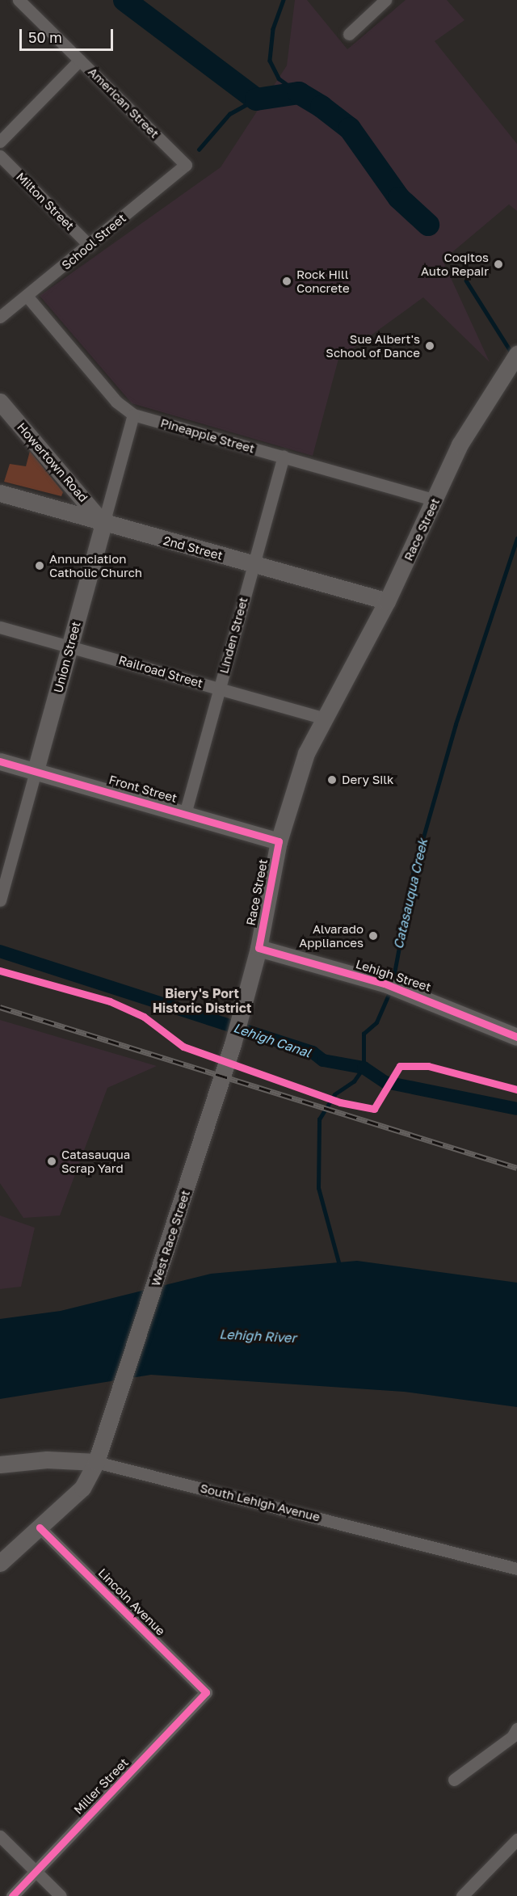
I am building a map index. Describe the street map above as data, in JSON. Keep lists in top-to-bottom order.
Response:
{
  "streets": {
    "main road": [
      "Howertown Road",
      "Race Street",
      "2nd Street",
      "Union Street",
      "Front Street",
      "Lehigh Street",
      "West Race Street",
      "South Lehigh Avenue"
    ],
    "street": [
      "American Street",
      "Milton Street",
      "School Street",
      "Pineapple Street",
      "Linden Street",
      "Railroad Street",
      "Lincoln Avenue",
      "Miller Street"
    ]
  },
  "crossings": [
    ["American Street", "School Street"],
    ["Milton Street", "School Street"],
    ["School Street", "Pineapple Street"],
    ["Pineapple Street", "Race Street"],
    ["Pineapple Street", "Linden Street"],
    ["Pineapple Street", "Union Street"],
    ["Howertown Road", "2nd Street"],
    ["Howertown Road", "Union Street"],
    ["Race Street", "2nd Street"],
    ["Race Street", "Railroad Street"],
    ["Race Street", "Front Street"],
    ["Race Street", "Lehigh Street"],
    ["Race Street", "West Race Street"],
    ["2nd Street", "Linden Street"],
    ["2nd Street", "Union Street"],
    ["Linden Street", "Railroad Street"],
    ["Linden Street", "Front Street"],
    ["Union Street", "Railroad Street"],
    ["Union Street", "Front Street"],
    ["West Race Street", "South Lehigh Avenue"],
    ["West Race Street", "Lincoln Avenue"],
    ["Lincoln Avenue", "Miller Street"]
  ],
  "districts": ["Biery's Port Historic District"],
  "water": ["Catasauqua Creek", "Lehigh Canal", "Lehigh River"],
  "places": [
    "Coqitos Auto Repair",
    "Rock Hill Concrete",
    "Sue Albert's School of Dance",
    "Annunciation Catholic Church",
    "Dery Silk",
    "Alvarado Appliances",
    "Catasauqua Scrap Yard"
  ],
  "scale_bar": "50 m"
}
